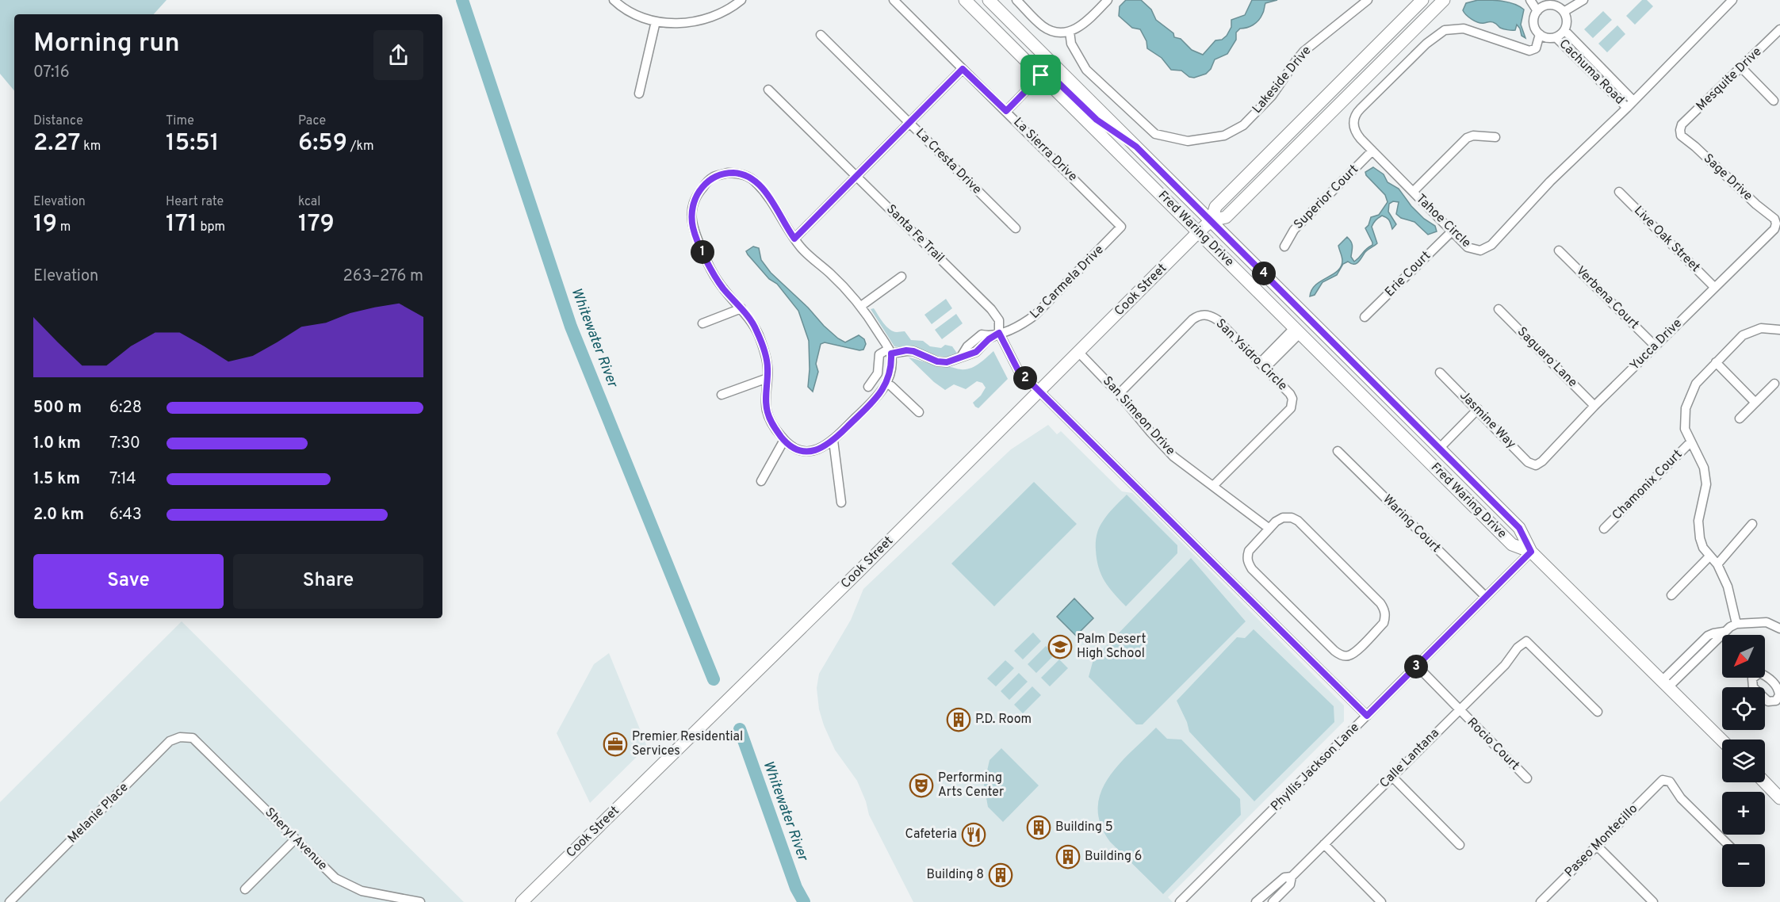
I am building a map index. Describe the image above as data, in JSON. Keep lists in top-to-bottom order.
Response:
{
  "streets": {
    "main road": ["Fred Waring Drive", "Cook Street"],
    "street": [
      "Cachuma Road",
      "Mesquite Drive",
      "Lakeside Drive",
      "La Sierra Drive",
      "La Cresta Drive",
      "Sage Drive",
      "Superior Court",
      "Tahoe Circle",
      "Santa Fe Trail",
      "Live Oak Street",
      "Erie Court",
      "La Carmela Drive",
      "Verbena Court",
      "Yucca Drive",
      "San Ysidro Circle",
      "Saguaro Lane",
      "San Simeon Drive",
      "Jasmine Way",
      "Chamonix Court",
      "Waring Court",
      "Rocio Court",
      "Calle Lantana",
      "Phyllis Jackson Lane",
      "Melanie Place",
      "Sheryl Avenue",
      "Paseo Montecillo"
    ]
  },
  "crossings": [
    ["Cachuma Road", "Tahoe Circle"],
    ["Mesquite Drive", "Sage Drive"],
    ["La Sierra Drive", "La Carmela Drive"],
    ["Sage Drive", "Yucca Drive"],
    ["Superior Court", "Tahoe Circle"],
    ["Tahoe Circle", "Erie Court"],
    ["Fred Waring Drive", "Cook Street"],
    ["Fred Waring Drive", "Phyllis Jackson Lane"],
    ["Santa Fe Trail", "La Carmela Drive"],
    ["Santa Fe Trail", "Cook Street"],
    ["Santa Fe Trail", "Phyllis Jackson Lane"],
    ["Live Oak Street", "Yucca Drive"],
    ["Cook Street", "San Simeon Drive"],
    ["Verbena Court", "Yucca Drive"],
    ["Yucca Drive", "Saguaro Lane"],
    ["Yucca Drive", "Jasmine Way"],
    ["San Ysidro Circle", "San Simeon Drive"],
    ["Waring Court", "Phyllis Jackson Lane"],
    ["Rocio Court", "Calle Lantana"],
    ["Rocio Court", "Phyllis Jackson Lane"],
    ["Melanie Place", "Sheryl Avenue"]
  ],
  "water": ["Whitewater River"],
  "places": {
    "school or university": ["Palm Desert High School"],
    "building": [
      "P.D. Room",
      "Building 5",
      "Building 6",
      "Building 8"
    ],
    "office": ["Premier Residential Services"],
    "theatre": ["Performing Arts Center"],
    "restaurant": ["Cafeteria"]
  },
  "north": "bottom left",
  "page": {
    "heading": ["Morning run", "07:16"],
    "stats": [
      ["Distance", "2.27 km"],
      ["Time", "15:51"],
      ["Pace", "6:59 /km"],
      ["Elevation", "19 m"],
      ["Heart rate", "171 bpm"],
      ["kcal", "179"]
    ],
    "pins": [
      "1",
      "4",
      "2",
      "3"
    ],
    "chart": ["Elevation", "263–276 m"],
    "list": [
      {
        "name": "500 m",
        "note": "6:28"
      },
      {
        "name": "1.0 km",
        "note": "7:30"
      },
      {
        "name": "1.5 km",
        "note": "7:14"
      },
      {
        "name": "2.0 km",
        "note": "6:43"
      }
    ],
    "buttons": ["Save", "Share"],
    "map_buttons": ["+", "−"]
  }
}
